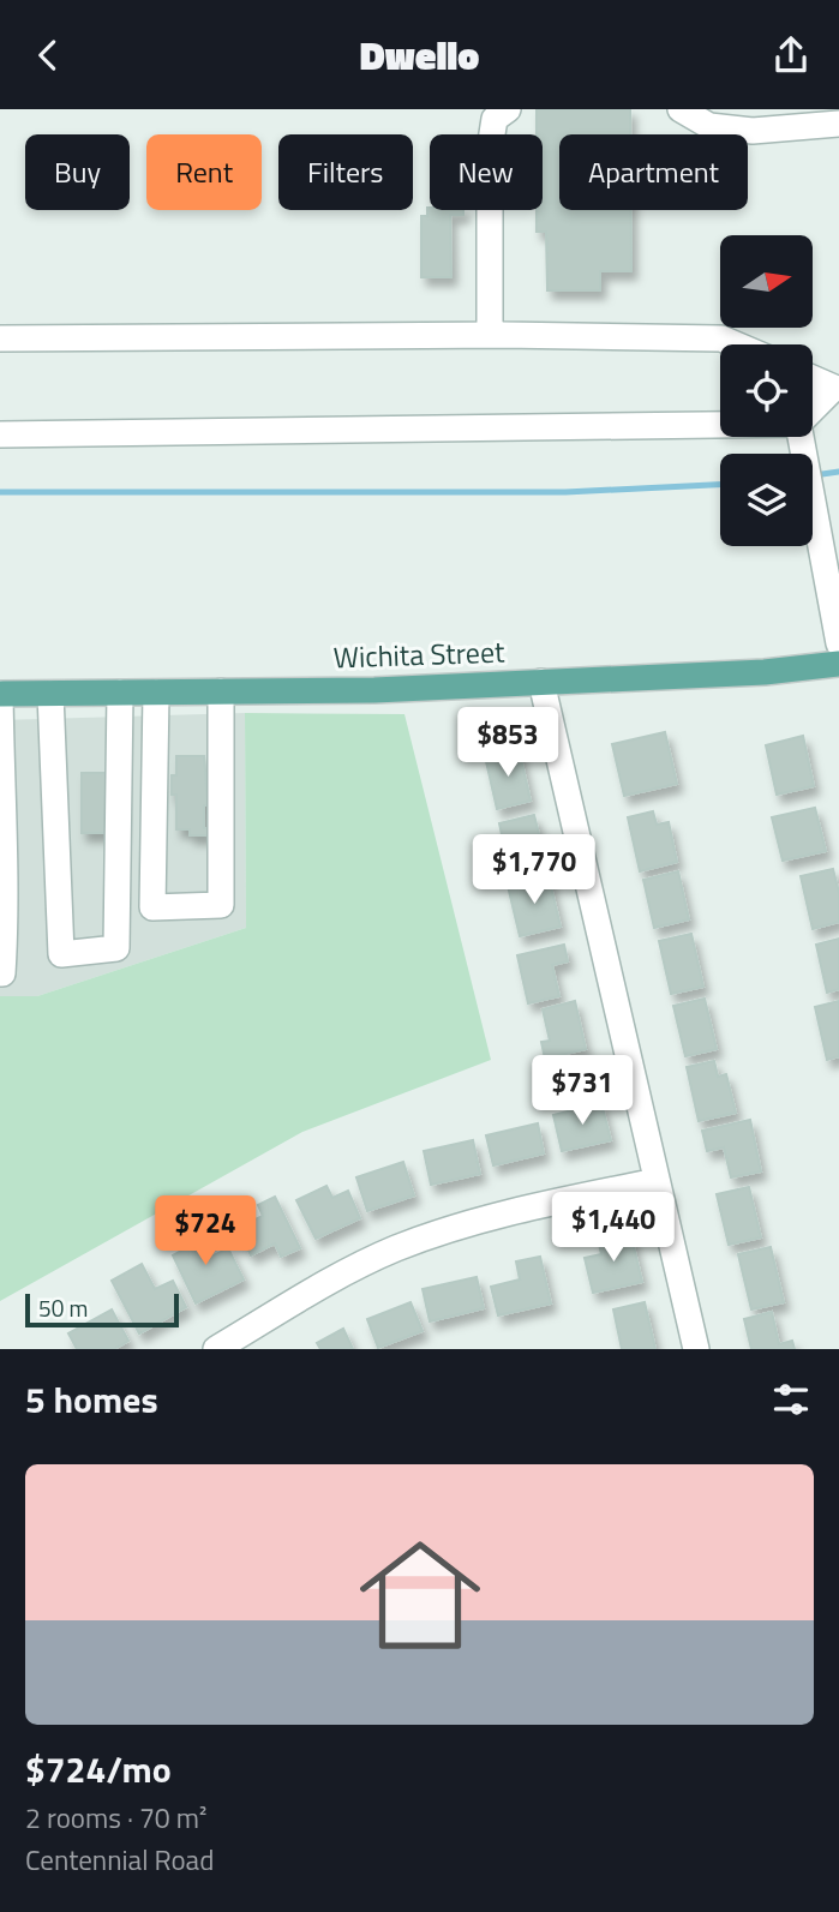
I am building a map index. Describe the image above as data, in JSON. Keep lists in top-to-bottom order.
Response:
{
  "streets": {
    "main road": ["Wichita Street"]
  },
  "scale_bar": "50 m",
  "north": "right",
  "page": {
    "header": "Dwello",
    "chip": [
      "Buy",
      "Rent",
      "Filters",
      "New",
      "Apartment"
    ],
    "price": [
      "$853",
      "$1,770",
      "$731",
      "$1,440",
      "$724"
    ],
    "scale": "50 m",
    "heading": "5 homes",
    "list": [
      {
        "name": "$724/mo",
        "note": "2 rooms · 70 m² · Centennial Road"
      }
    ]
  }
}
